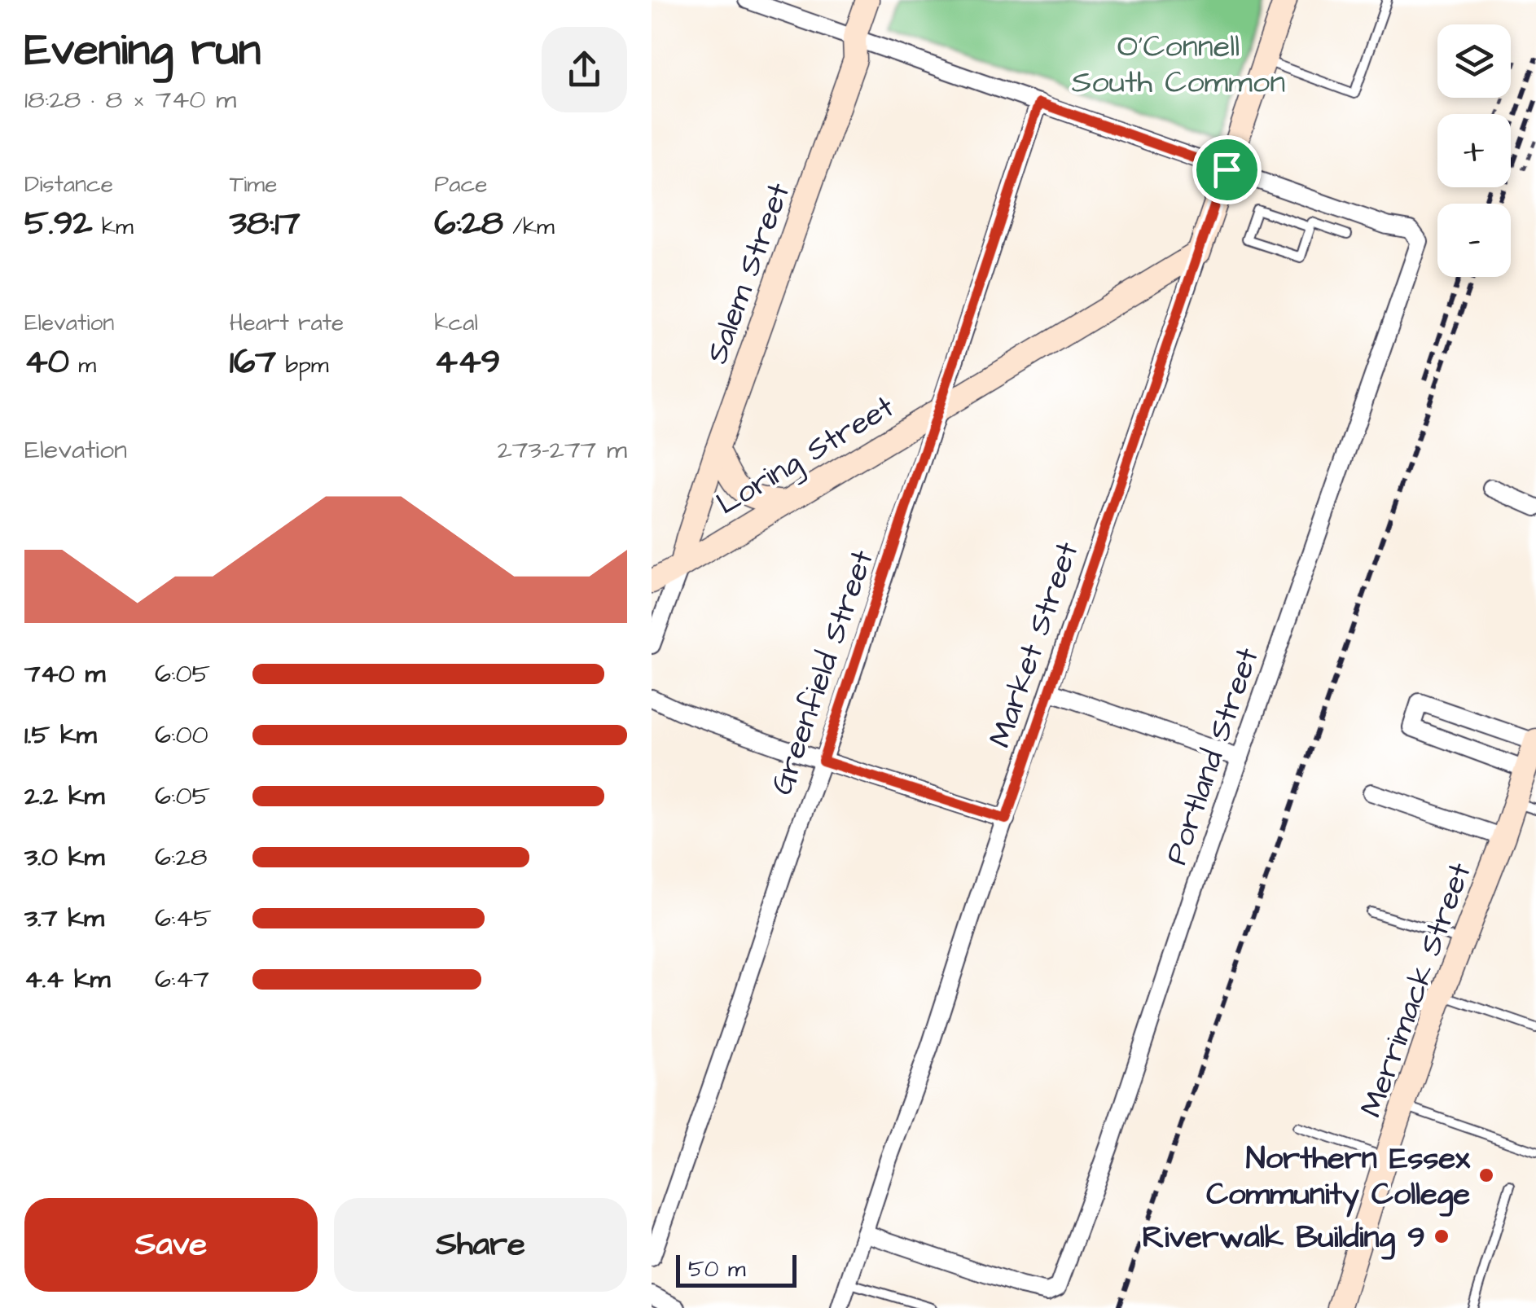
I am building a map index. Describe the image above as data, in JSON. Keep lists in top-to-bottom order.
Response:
{
  "streets": {
    "main road": [
      "Salem Street",
      "Loring Street",
      "Market Street",
      "Merrimack Street"
    ],
    "street": ["Greenfield Street", "Portland Street"]
  },
  "crossings": [
    ["Salem Street", "Loring Street"],
    ["Loring Street", "Market Street"],
    ["Loring Street", "Greenfield Street"],
    ["Market Street", "Portland Street"]
  ],
  "parks": ["O'Connell South Common"],
  "places": ["Northern Essex Community College", "Riverwalk Building 9"],
  "scale_bar": "50 m",
  "page": {
    "heading": ["Evening run", "18:28 · 8 × 740 m"],
    "map_buttons": ["+", "−"],
    "stats": [
      ["Distance", "5.92 km"],
      ["Time", "38:17"],
      ["Pace", "6:28 /km"],
      ["Elevation", "40 m"],
      ["Heart rate", "167 bpm"],
      ["kcal", "449"]
    ],
    "chart": ["Elevation", "273–277 m"],
    "list": [
      {
        "name": "740 m",
        "note": "6:05"
      },
      {
        "name": "1.5 km",
        "note": "6:00"
      },
      {
        "name": "2.2 km",
        "note": "6:05"
      },
      {
        "name": "3.0 km",
        "note": "6:28"
      },
      {
        "name": "3.7 km",
        "note": "6:45"
      },
      {
        "name": "4.4 km",
        "note": "6:47"
      }
    ],
    "buttons": ["Save", "Share"],
    "scale": "50 m"
  }
}
